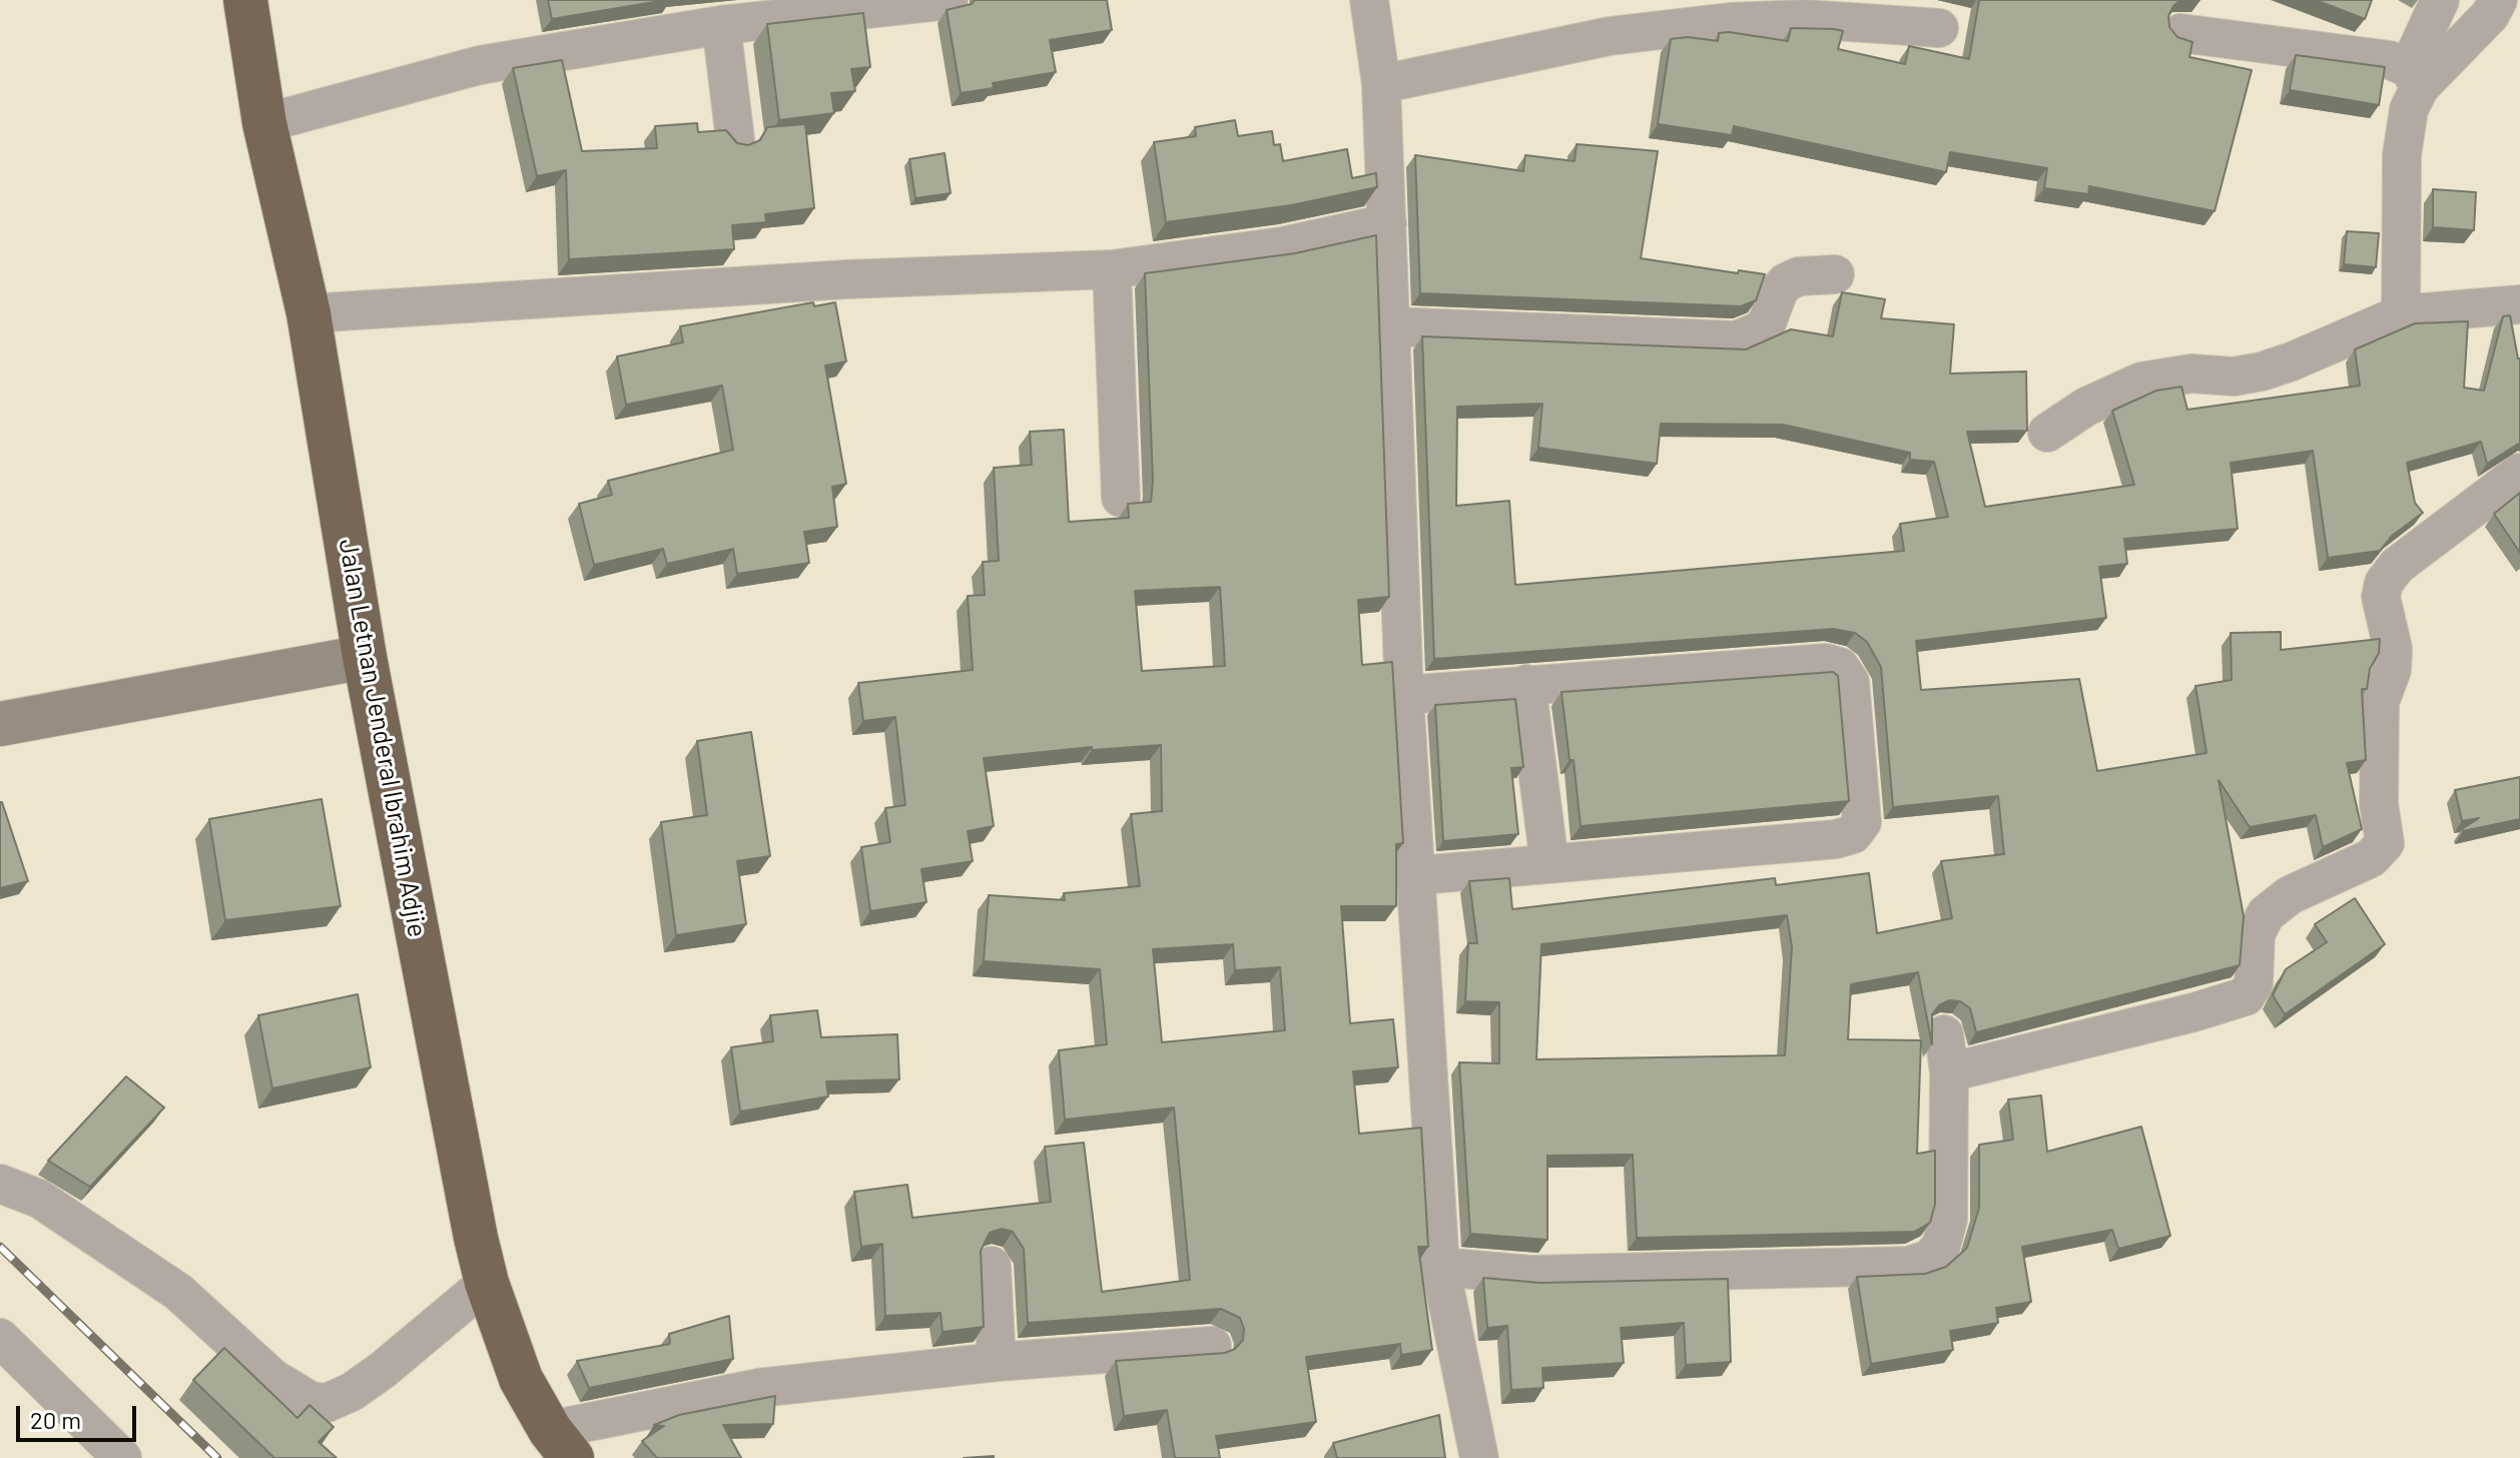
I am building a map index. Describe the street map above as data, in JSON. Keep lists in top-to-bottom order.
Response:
{
  "streets": {
    "highway": ["Jalan Letnan Jenderal Ibrahim Adjie"]
  },
  "scale_bar": "20 m"
}
